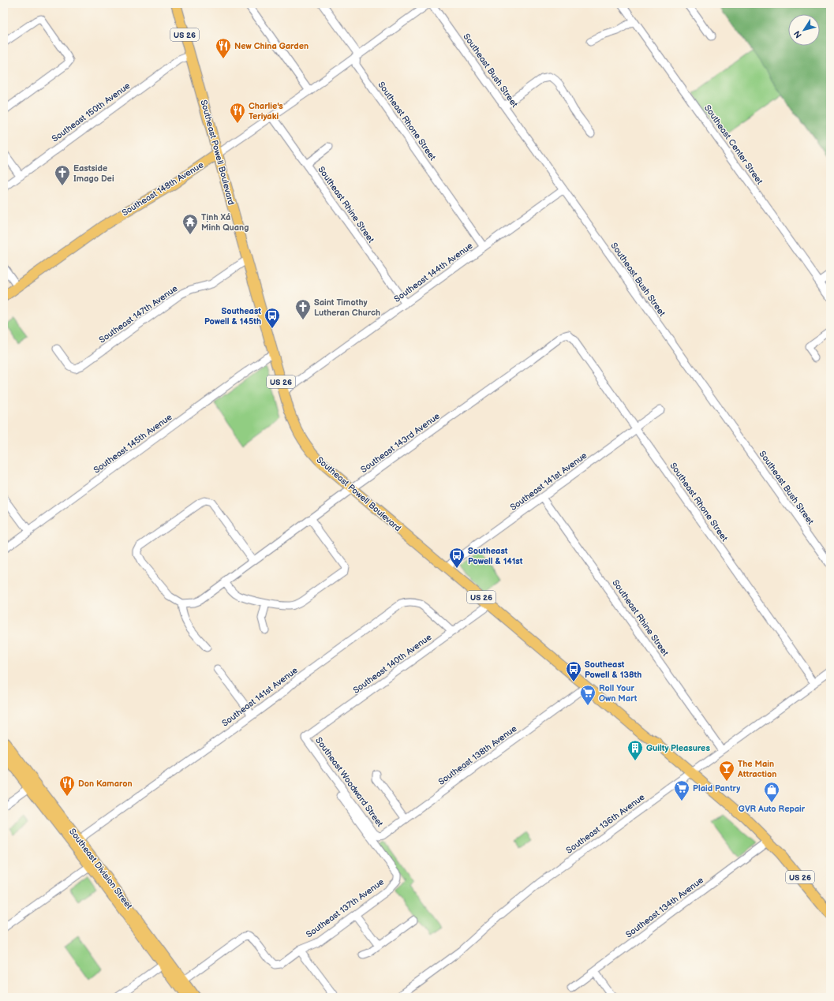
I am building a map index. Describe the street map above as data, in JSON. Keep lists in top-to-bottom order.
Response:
{
  "streets": {
    "main road": [
      "US 26",
      "Southeast Powell Boulevard",
      "Southeast 148th Avenue",
      "Southeast Division Street"
    ],
    "street": [
      "Southeast Bush Street",
      "Southeast 150th Avenue",
      "Southeast Rhone Street",
      "Southeast Center Street",
      "Southeast Rhine Street",
      "Southeast 144th Avenue",
      "Southeast 147th Avenue",
      "Southeast 143rd Avenue",
      "Southeast 145th Avenue",
      "Southeast 141st Avenue",
      "Southeast 140th Avenue",
      "Southeast 138th Avenue",
      "Southeast Woodward Street",
      "Southeast 136th Avenue",
      "Southeast 134th Avenue",
      "Southeast 137th Avenue"
    ]
  },
  "crossings": [
    ["Southeast Bush Street", "Southeast 144th Avenue"],
    ["Southeast 150th Avenue", "Southeast Powell Boulevard"],
    ["Southeast Rhone Street", "Southeast 148th Avenue"],
    ["Southeast Rhone Street", "Southeast 144th Avenue"],
    ["Southeast Rhone Street", "Southeast 143rd Avenue"],
    ["Southeast Rhone Street", "Southeast 141st Avenue"],
    ["Southeast Rhone Street", "Southeast 136th Avenue"],
    ["Southeast Powell Boulevard", "Southeast 148th Avenue"],
    ["Southeast Powell Boulevard", "Southeast 144th Avenue"],
    ["Southeast Powell Boulevard", "Southeast 147th Avenue"],
    ["Southeast Powell Boulevard", "Southeast 143rd Avenue"],
    ["Southeast Powell Boulevard", "Southeast 145th Avenue"],
    ["Southeast Powell Boulevard", "Southeast 141st Avenue"],
    ["Southeast Powell Boulevard", "Southeast 140th Avenue"],
    ["Southeast Powell Boulevard", "Southeast 138th Avenue"],
    ["Southeast Powell Boulevard", "Southeast 136th Avenue"],
    ["Southeast Powell Boulevard", "Southeast 134th Avenue"],
    ["Southeast 148th Avenue", "Southeast Rhine Street"],
    ["Southeast Rhine Street", "Southeast 144th Avenue"],
    ["Southeast Rhine Street", "Southeast 141st Avenue"],
    ["Southeast Rhine Street", "Southeast 136th Avenue"],
    ["Southeast 141st Avenue", "Southeast 140th Avenue"],
    ["Southeast 141st Avenue", "Southeast Division Street"],
    ["Southeast 140th Avenue", "Southeast Woodward Street"],
    ["Southeast 138th Avenue", "Southeast Woodward Street"],
    ["Southeast Woodward Street", "Southeast 137th Avenue"],
    ["Southeast Division Street", "Southeast 137th Avenue"]
  ],
  "places": {
    "restaurant": ["New China Garden", "Charlie's Teriyaki", "Don Kamaron"],
    "church": ["Eastside Imago Dei", "Saint Timothy Lutheran Church"],
    "temple": ["Tịnh Xá Minh Quang"],
    "bus stop": ["Southeast Powell & 145th", "Southeast Powell & 141st", "Southeast Powell & 138th"],
    "supermarket": ["Roll Your Own Mart", "Plaid Pantry"],
    "building": ["Guilty Pleasures"],
    "bar": ["The Main Attraction"],
    "shop": ["GVR Auto Repair"]
  },
  "north": "bottom left"
}
